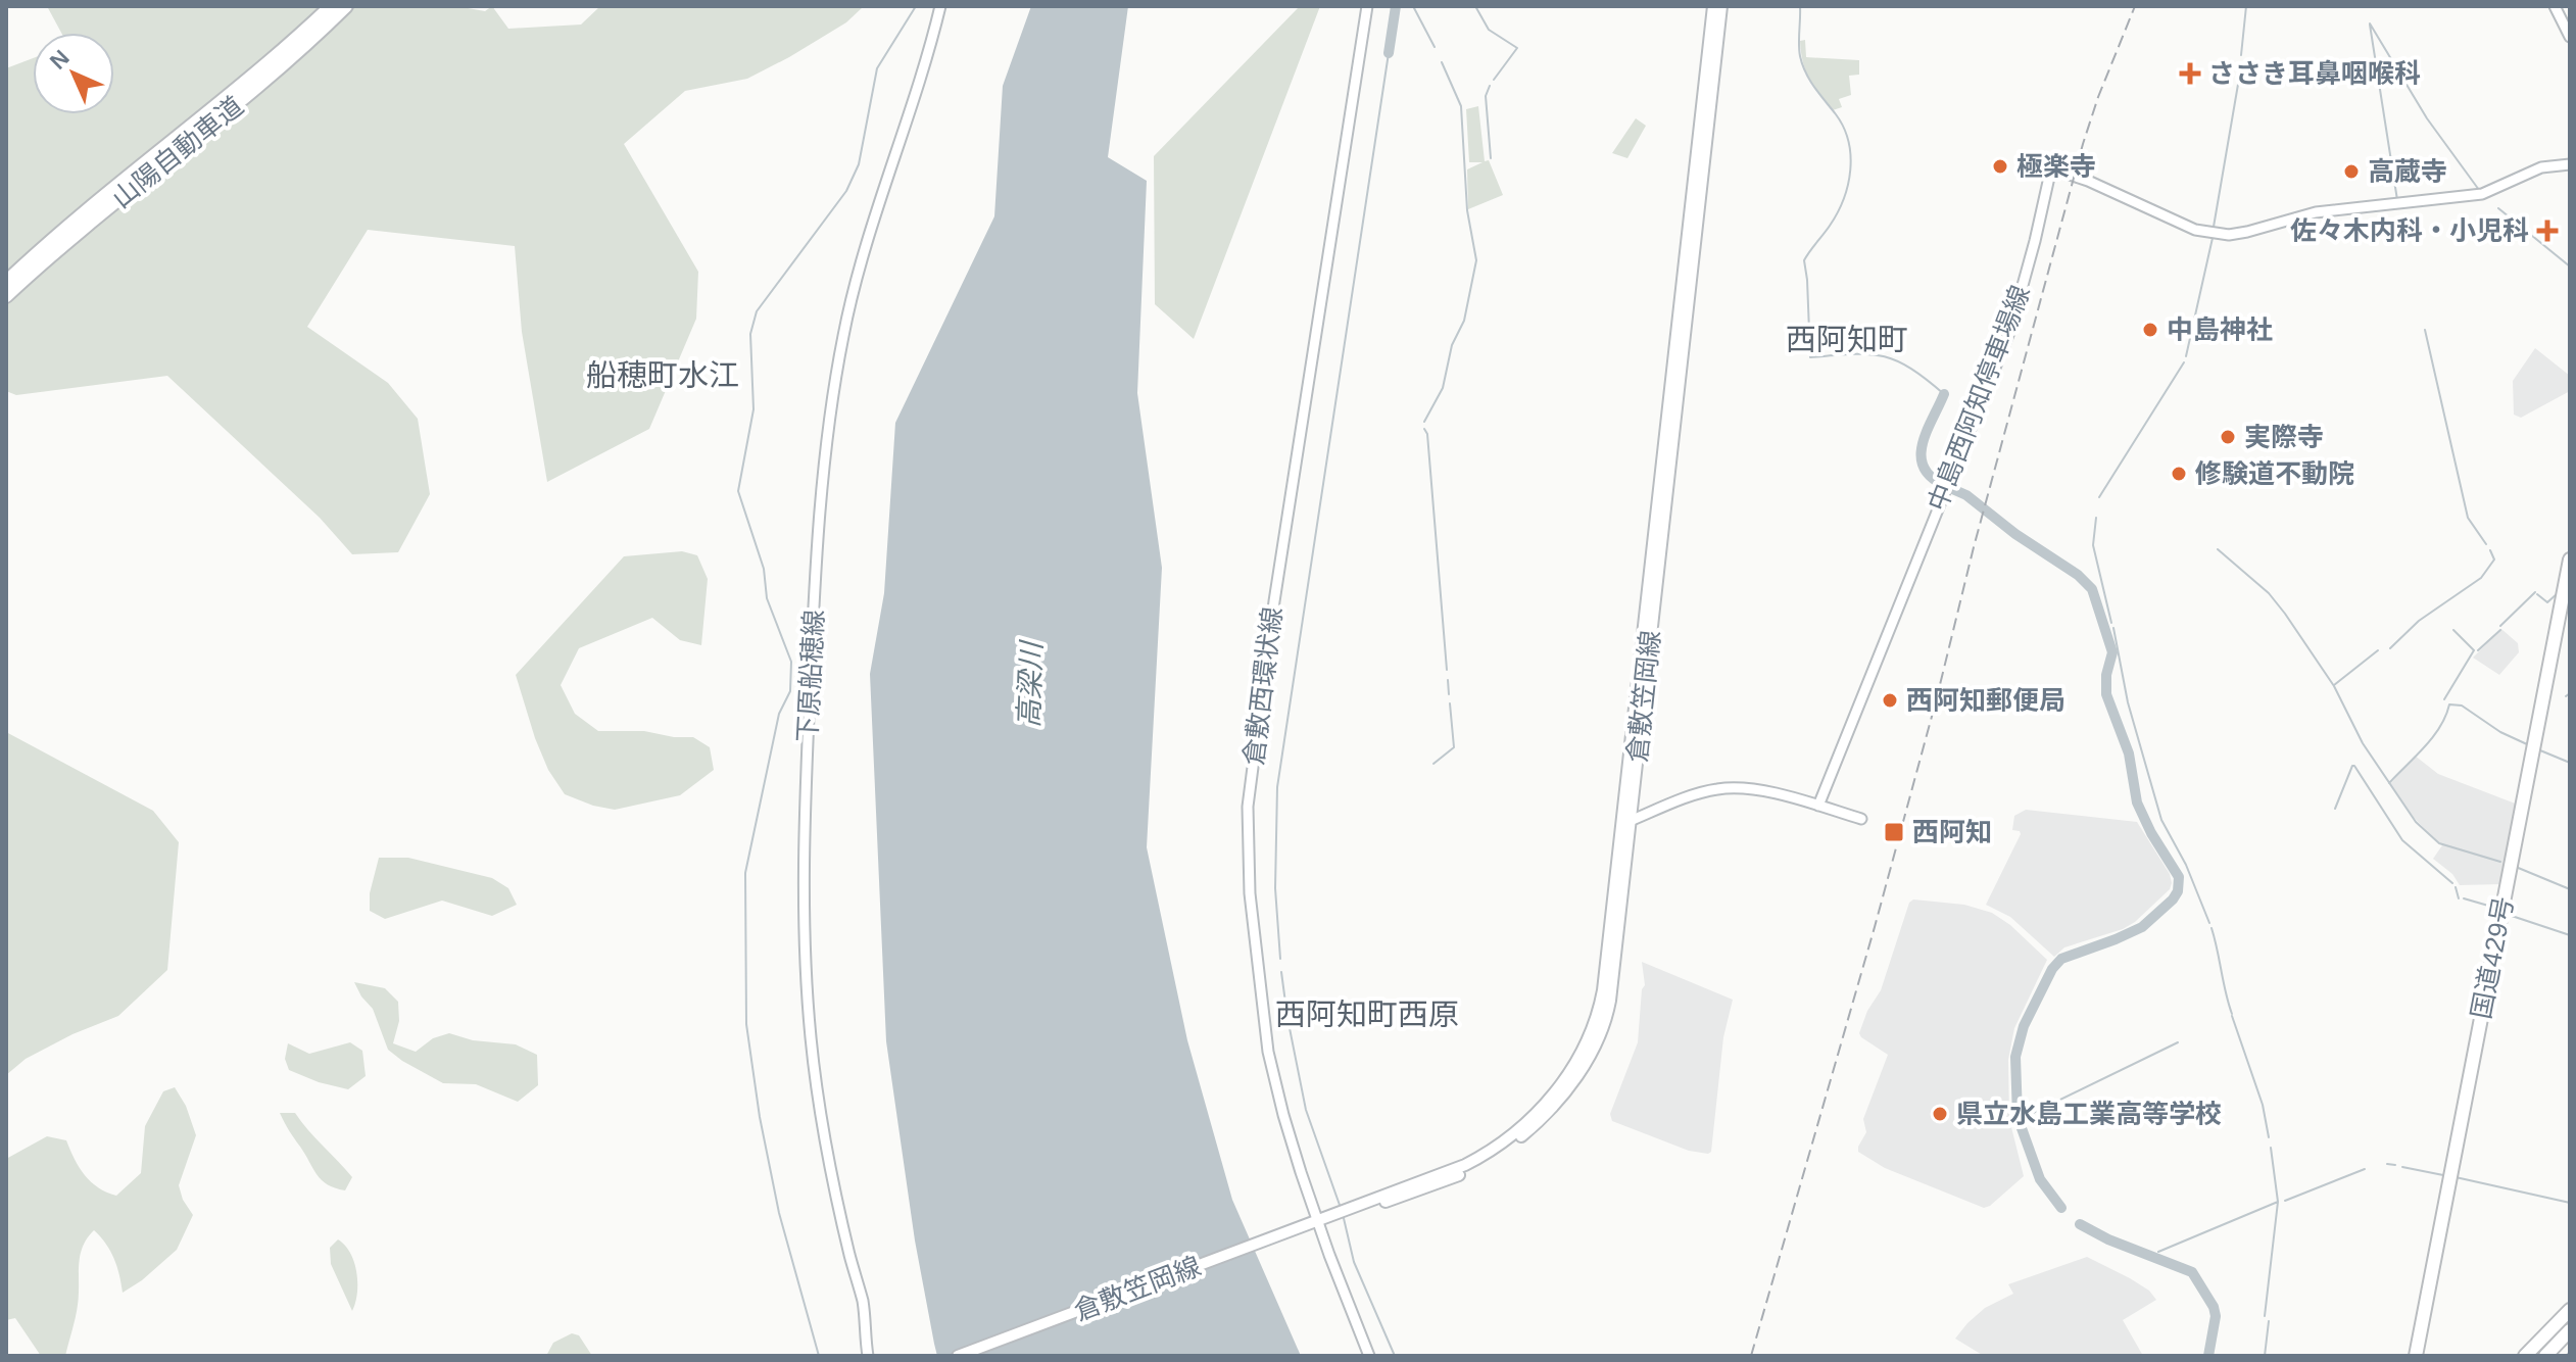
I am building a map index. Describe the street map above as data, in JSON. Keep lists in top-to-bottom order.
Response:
{
  "streets": {
    "highway": ["山陽自動車道", "国道429号"],
    "main road": [
      "中島西阿知停車場線",
      "下原船穂線",
      "倉敷西環状線",
      "倉敷笠岡線"
    ]
  },
  "crossings": [
    ["倉敷西環状線", "倉敷笠岡線"]
  ],
  "districts": ["西阿知町", "船穂町水江", "西阿知町西原"],
  "water": ["高梁川"],
  "places": {
    "health": ["ささき耳鼻咽喉科", "佐々木内科・小児科"],
    "other": [
      "極楽寺",
      "高蔵寺",
      "中島神社",
      "実際寺",
      "修験道不動院",
      "西阿知郵便局",
      "県立水島工業高等学校"
    ],
    "transit": ["西阿知"]
  },
  "north": "top left"
}
